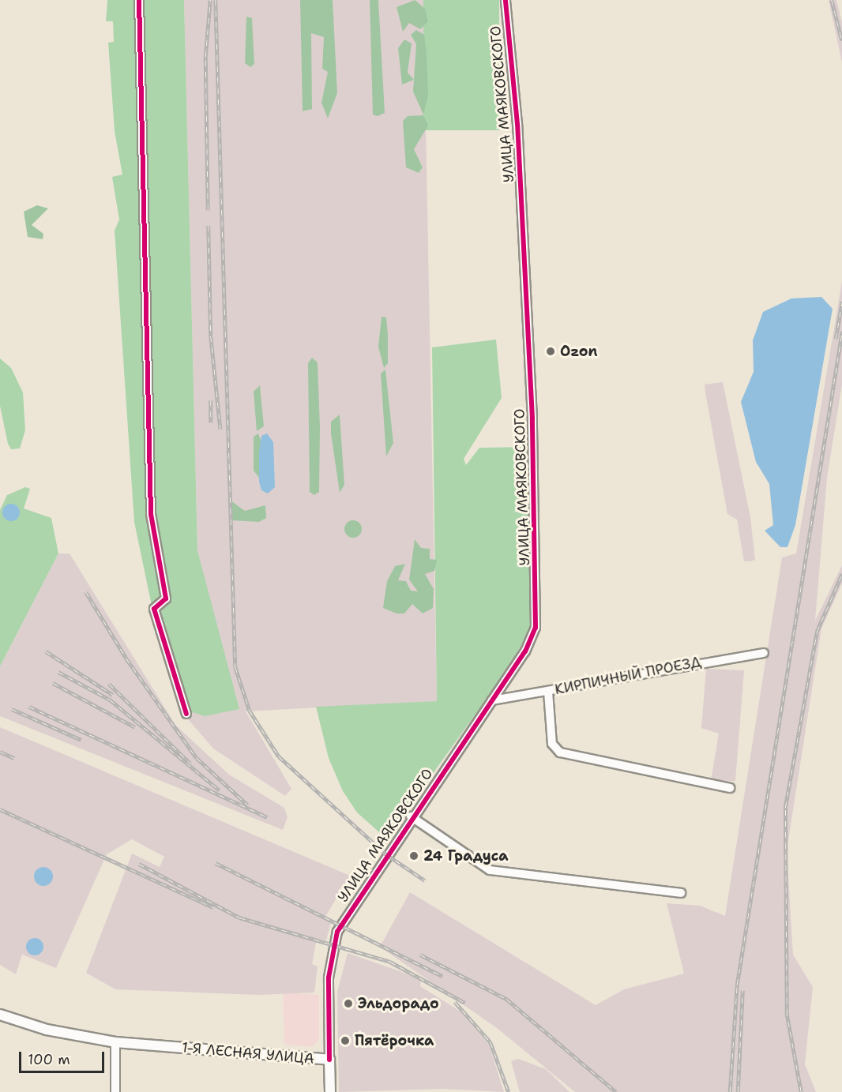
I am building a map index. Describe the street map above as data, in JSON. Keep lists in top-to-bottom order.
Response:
{
  "streets": {
    "main road": ["1-Я ЛЕСНАЯ УЛИЦА"],
    "street": ["УЛИЦА МАЯКОВСКОГО", "КИРПИЧНЫЙ ПРОЕЗД"]
  },
  "crossings": [
    ["УЛИЦА МАЯКОВСКОГО", "КИРПИЧНЫЙ ПРОЕЗД"],
    ["УЛИЦА МАЯКОВСКОГО", "1-Я ЛЕСНАЯ УЛИЦА"]
  ],
  "places": [
    "Ozon",
    "24 Градуса",
    "Эльдорадо",
    "Пятёрочка"
  ],
  "scale_bar": "100 m"
}
